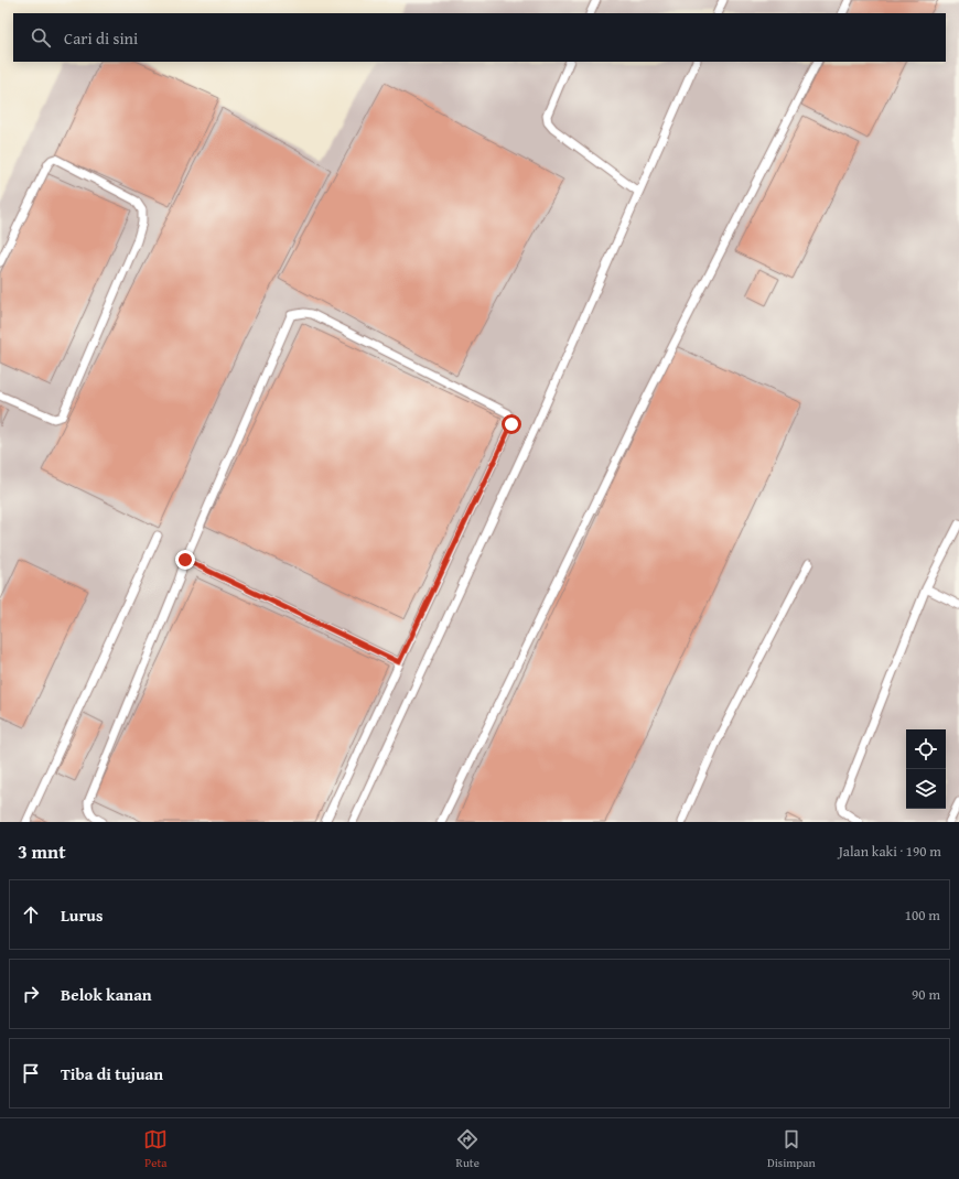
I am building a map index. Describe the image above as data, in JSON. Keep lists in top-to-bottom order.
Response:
{
  "page": {
    "search": "Cari di sini",
    "heading": ["3 mnt", "Jalan kaki · 190 m"],
    "list": [
      ["Lurus", "100 m"],
      ["Belok kanan", "90 m"],
      "Tiba di tujuan"
    ],
    "nav": ["Peta", "Rute", "Disimpan"]
  }
}
